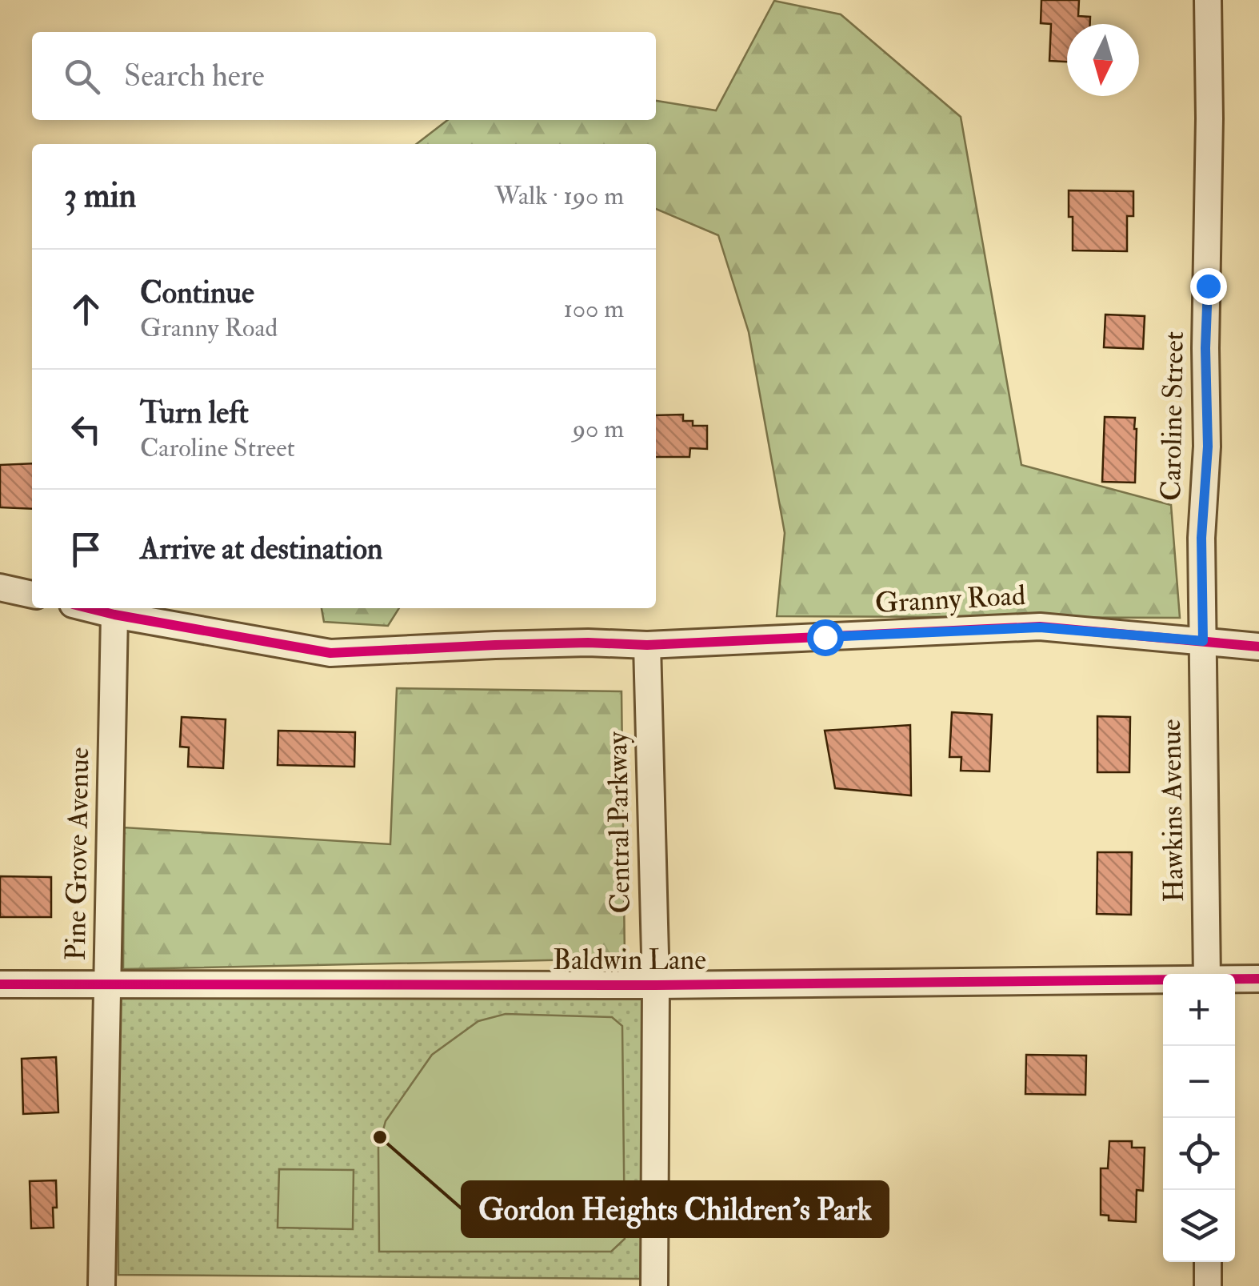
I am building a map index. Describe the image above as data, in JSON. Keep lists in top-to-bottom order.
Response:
{
  "streets": {
    "street": [
      "Caroline Street",
      "Granny Road",
      "Hawkins Avenue",
      "Central Parkway",
      "Pine Grove Avenue",
      "Baldwin Lane"
    ]
  },
  "crossings": [
    ["Caroline Street", "Granny Road"],
    ["Caroline Street", "Hawkins Avenue"],
    ["Granny Road", "Hawkins Avenue"],
    ["Granny Road", "Central Parkway"],
    ["Granny Road", "Pine Grove Avenue"],
    ["Central Parkway", "Baldwin Lane"],
    ["Pine Grove Avenue", "Baldwin Lane"]
  ],
  "places": ["Gordon Heights Children's Park"],
  "north": "bottom",
  "page": {
    "search": "Search here",
    "heading": ["3 min", "Walk · 190 m"],
    "list": [
      ["Continue", "Granny Road", "100 m"],
      ["Turn left", "Caroline Street", "90 m"],
      "Arrive at destination"
    ],
    "map_buttons": ["+", "−"]
  }
}
